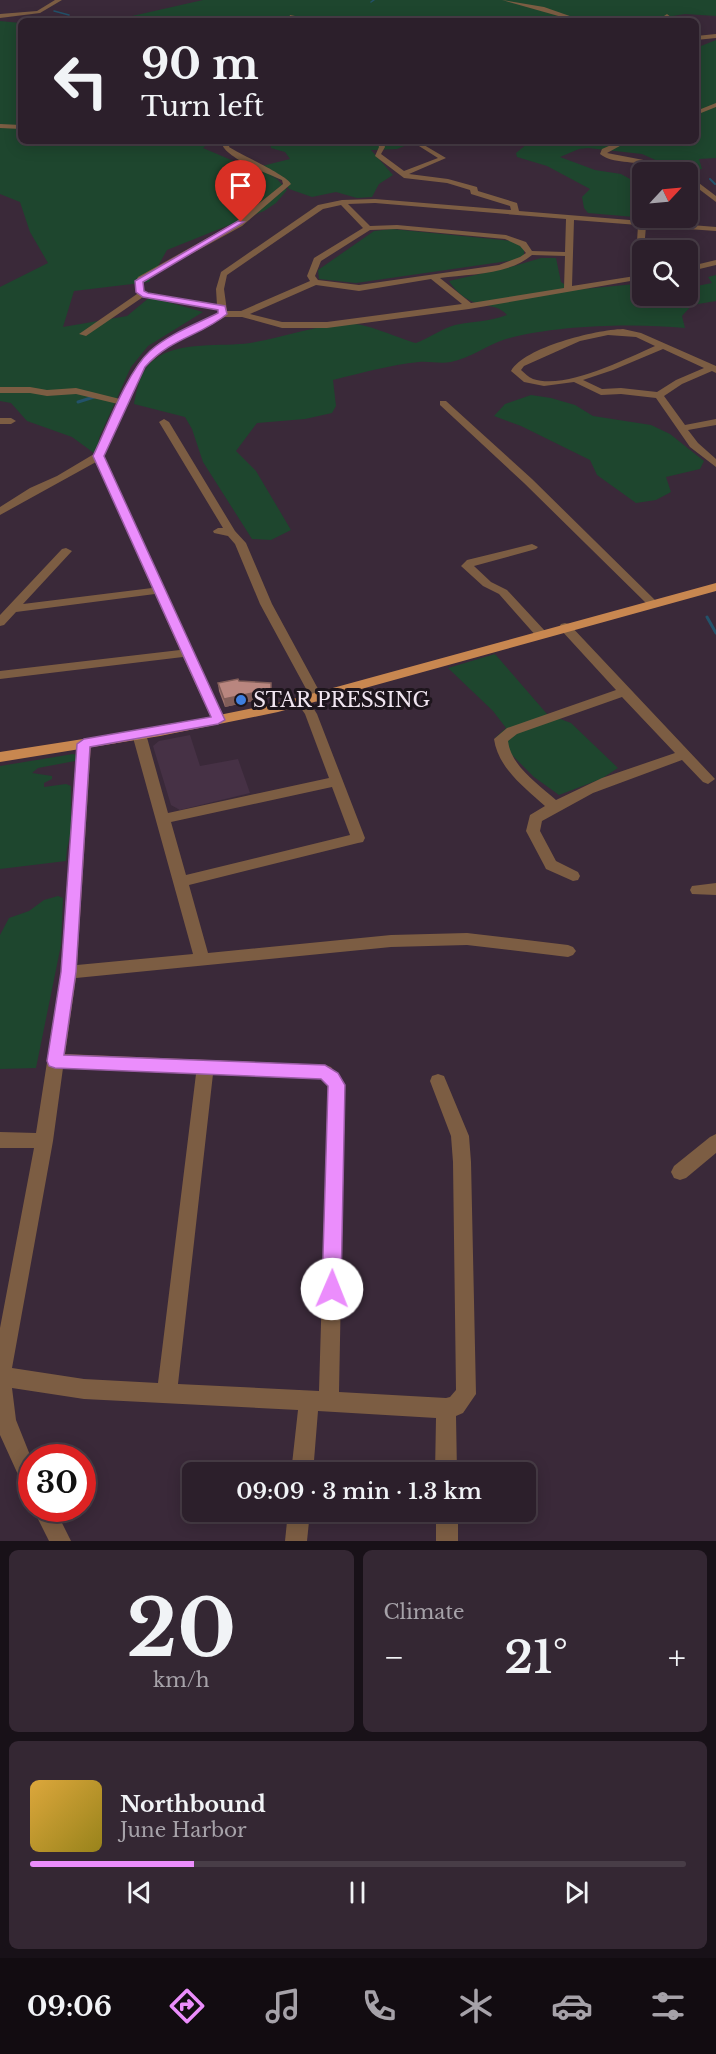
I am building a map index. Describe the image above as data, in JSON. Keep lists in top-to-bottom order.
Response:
{
  "places": ["STAR PRESSING"],
  "north": "top right",
  "page": {
    "turn": ["90 m", "Turn left"],
    "limit": "30",
    "trip": "09:09 · 3 min · 1.3 km",
    "tile": [
      ["20", "km/h"],
      "Climate"
    ],
    "heat": ["−", "21°", "+"],
    "song": ["Northbound", "June Harbor"],
    "tabs": "09:06"
  }
}
